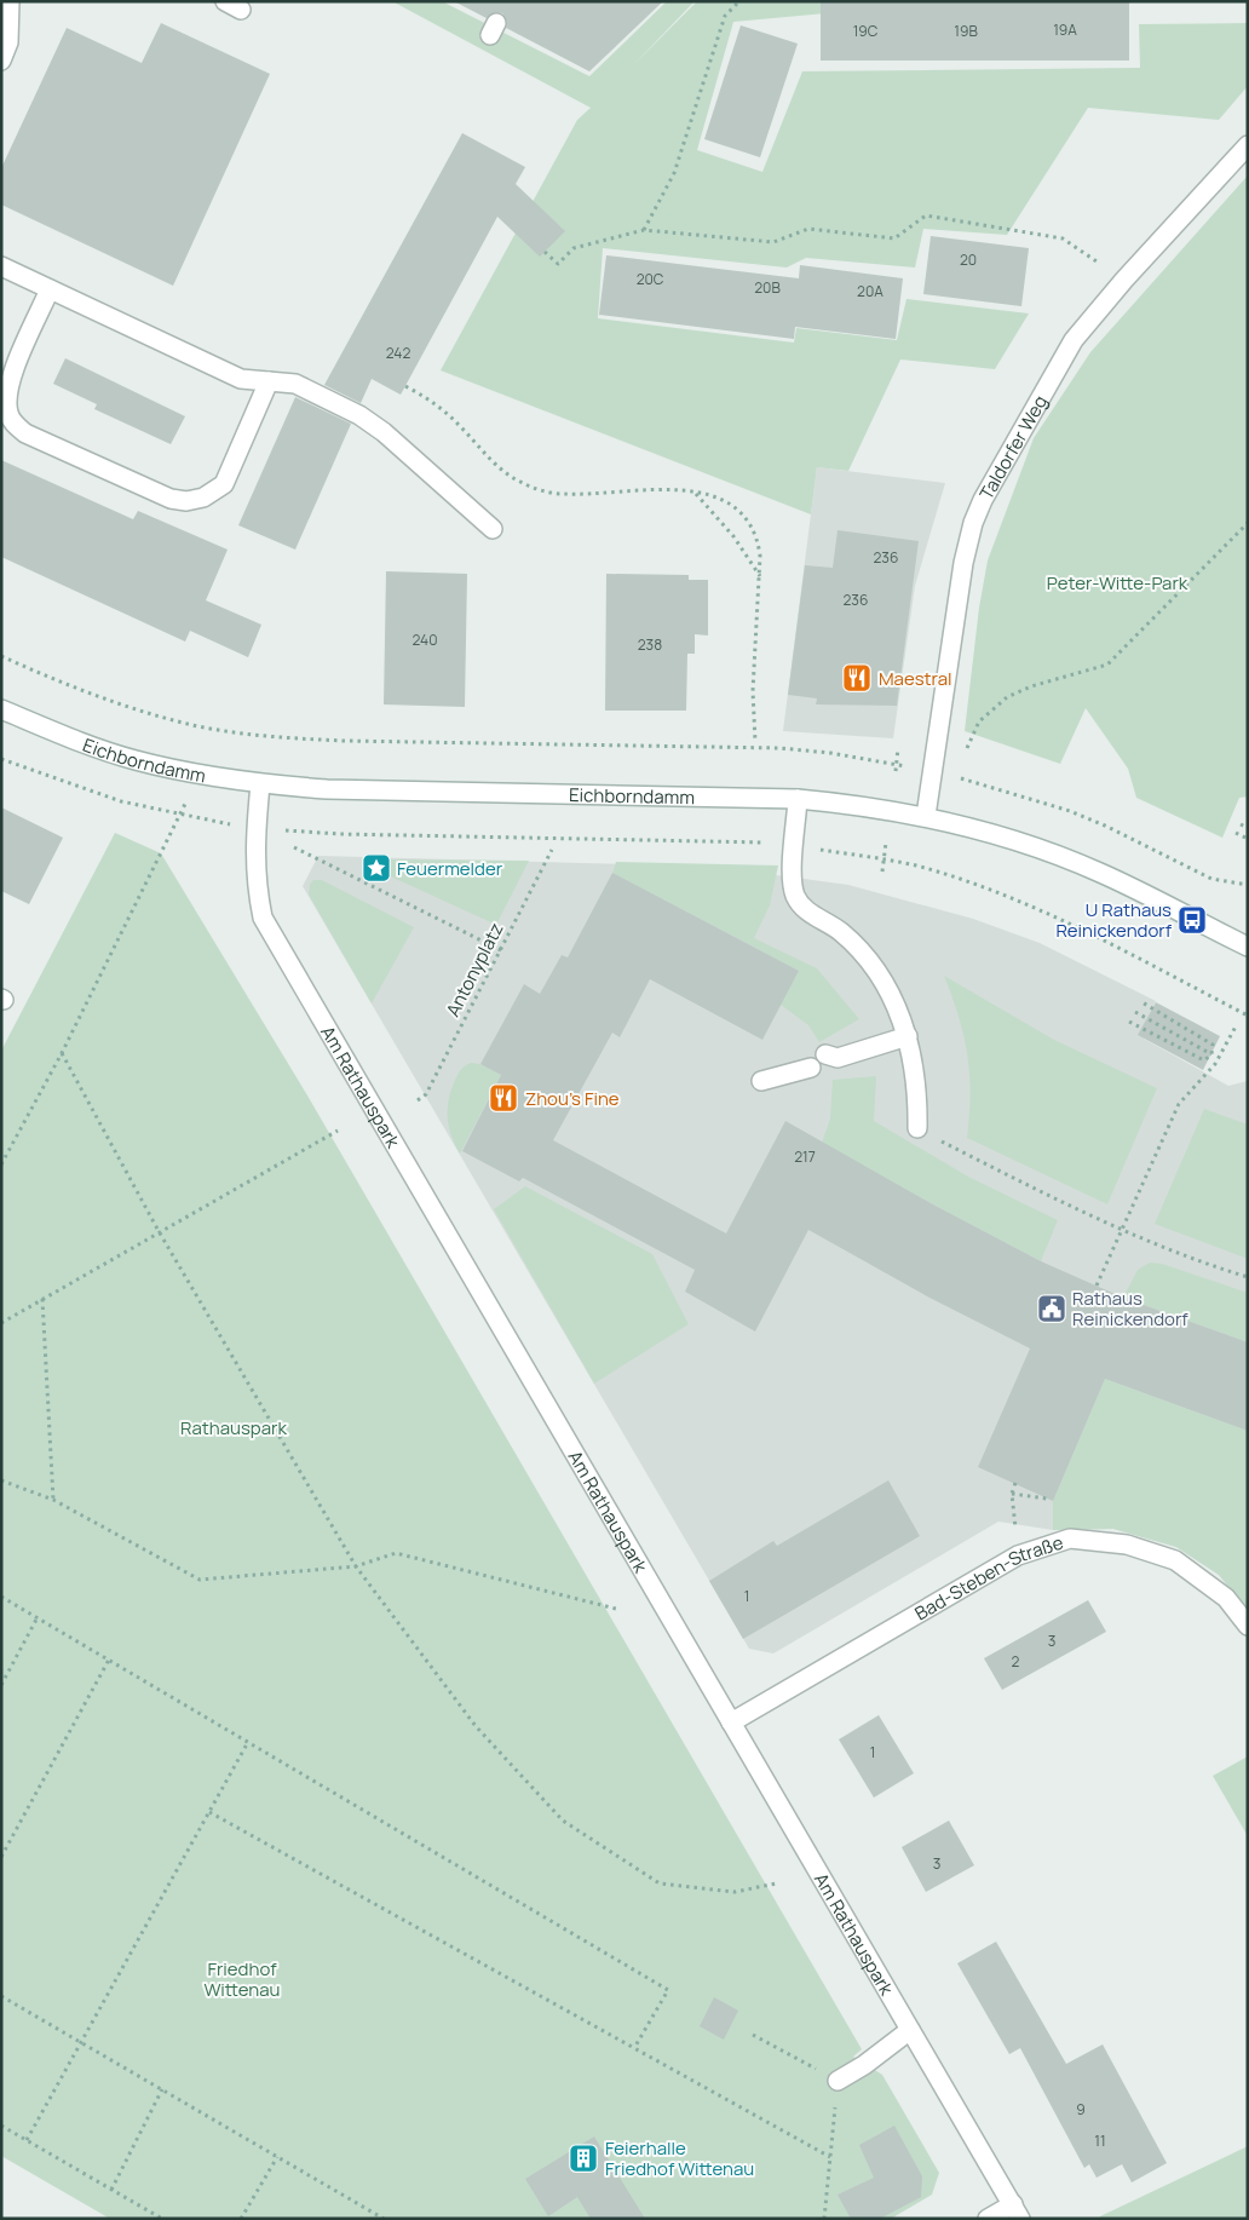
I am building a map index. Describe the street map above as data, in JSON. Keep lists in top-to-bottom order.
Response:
{
  "streets": {
    "street": [
      "Taldorfer Weg",
      "Eichborndamm",
      "Am Rathauspark",
      "Bad-Steben-Straße"
    ],
    "path": ["Antonyplatz"]
  },
  "crossings": [
    ["Taldorfer Weg", "Eichborndamm"],
    ["Eichborndamm", "Am Rathauspark"],
    ["Am Rathauspark", "Bad-Steben-Straße"]
  ],
  "parks": ["Peter-Witte-Park", "Rathauspark", "Friedhof Wittenau"],
  "places": {
    "restaurant": ["Maestral", "Zhou's Fine"],
    "place": ["Feuermelder"],
    "bus stop": ["U Rathaus Reinickendorf"],
    "public building": ["Rathaus Reinickendorf"],
    "building": ["Feierhalle Friedhof Wittenau"]
  },
  "house_numbers": [
    "19A",
    "19C",
    "19B",
    "20",
    "20C",
    "20B",
    "20A",
    "242",
    "236",
    "236",
    "240",
    "238",
    "217",
    "1",
    "3",
    "2",
    "1",
    "3",
    "9",
    "11"
  ]
}
